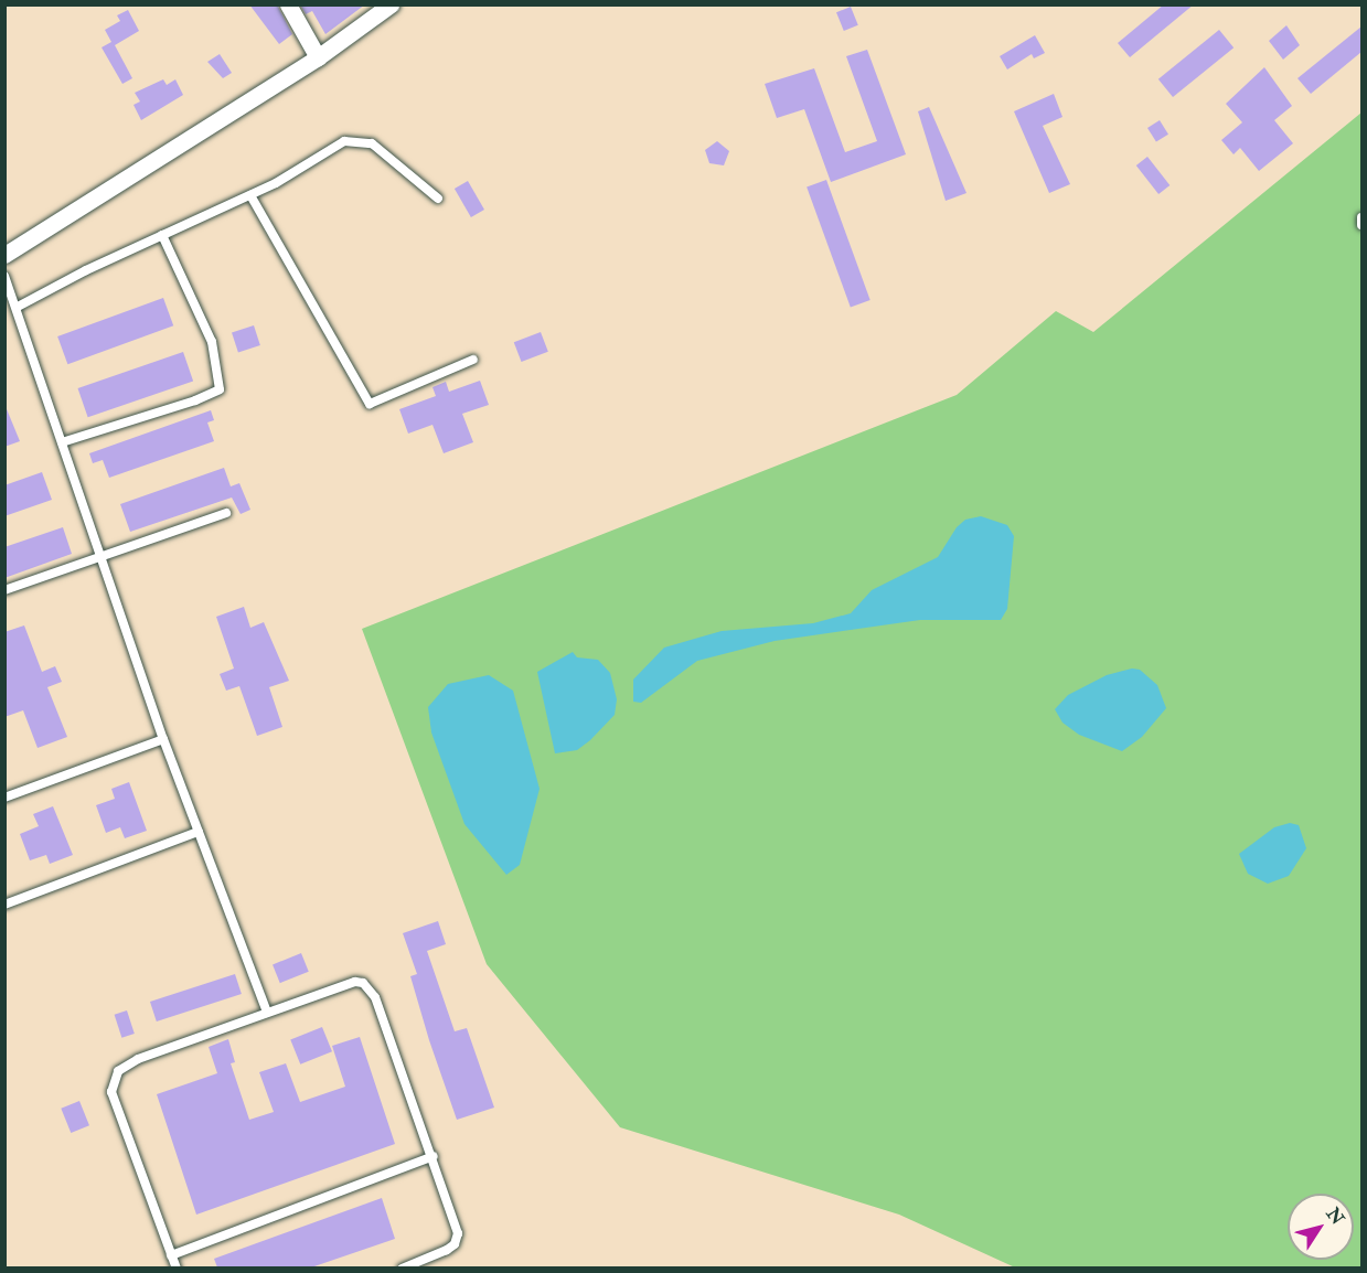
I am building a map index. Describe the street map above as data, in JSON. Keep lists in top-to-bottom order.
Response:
{
  "north": "top right"
}
